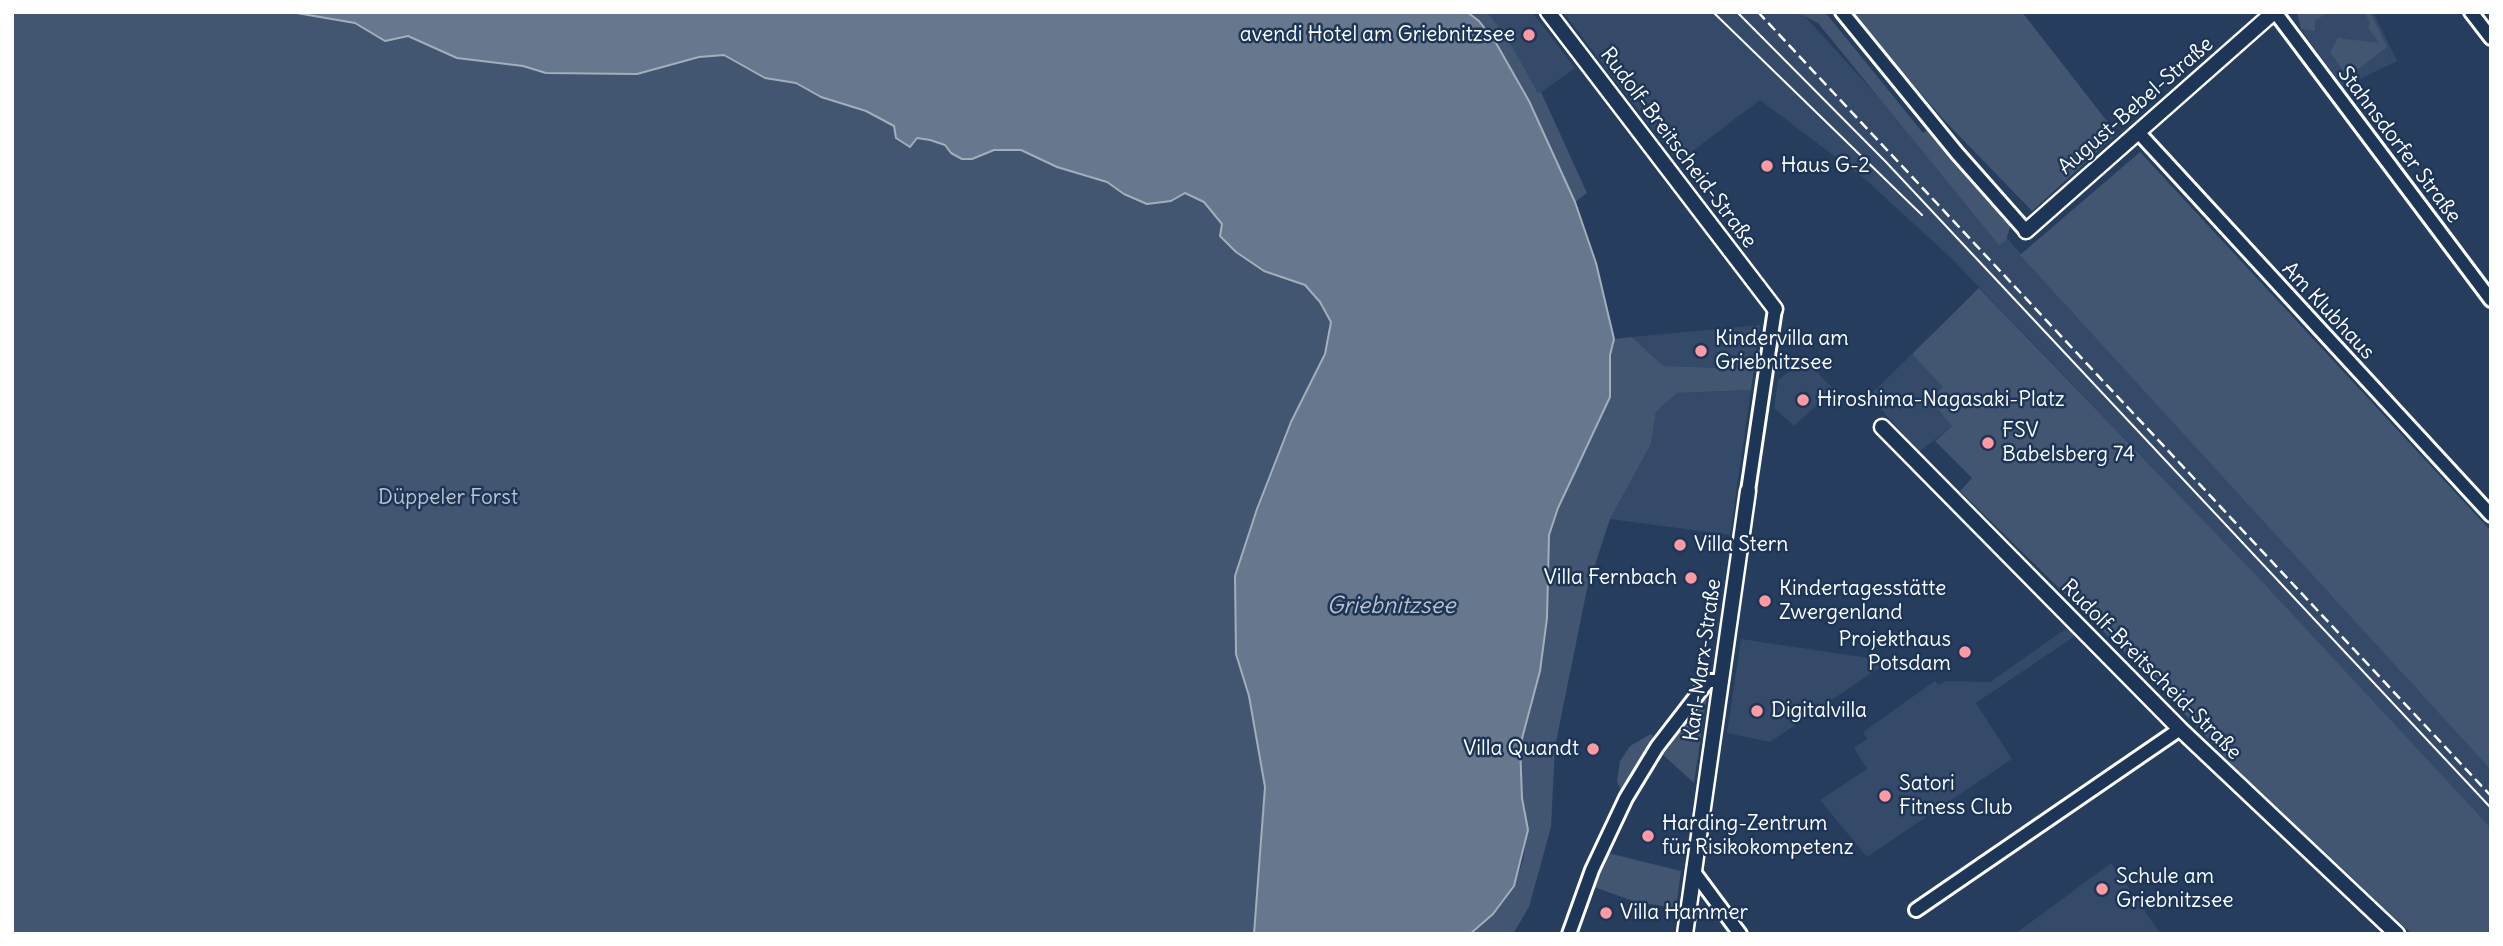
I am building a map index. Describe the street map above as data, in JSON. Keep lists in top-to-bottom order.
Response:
{
  "streets": {
    "street": [
      "August-Bebel-Straße",
      "Stahnsdorfer Straße",
      "Rudolf-Breitscheid-Straße",
      "Am Klubhaus",
      "Karl-Marx-Straße"
    ]
  },
  "crossings": [
    ["August-Bebel-Straße", "Stahnsdorfer Straße"],
    ["August-Bebel-Straße", "Am Klubhaus"],
    ["Rudolf-Breitscheid-Straße", "Karl-Marx-Straße"]
  ],
  "water": ["Griebnitzsee"],
  "parks": ["Düppeler Forst"],
  "places": [
    "avendi Hotel am Griebnitzsee",
    "Haus G-2",
    "Kindervilla am Griebnitzsee",
    "Hiroshima-Nagasaki-Platz",
    "FSV Babelsberg 74",
    "Villa Stern",
    "Villa Fernbach",
    "Kindertagesstätte Zwergenland",
    "Projekthaus Potsdam",
    "Digitalvilla",
    "Villa Quandt",
    "Satori Fitness Club",
    "Harding-Zentrum für Risikokompetenz",
    "Schule am Griebnitzsee",
    "Villa Hammer"
  ]
}
